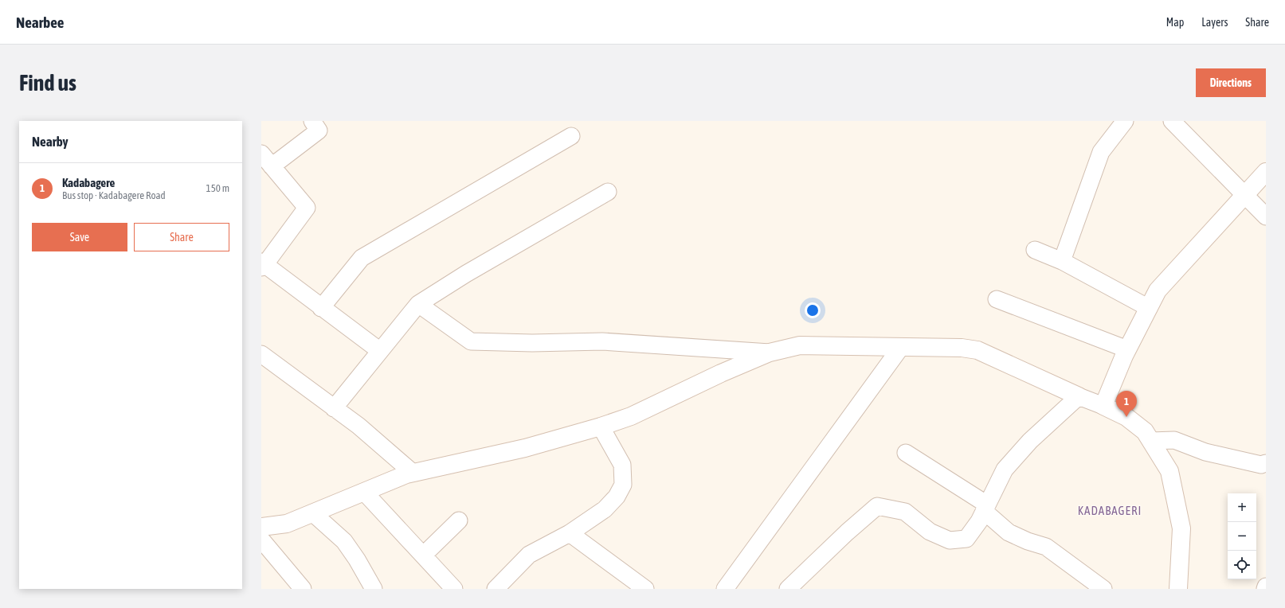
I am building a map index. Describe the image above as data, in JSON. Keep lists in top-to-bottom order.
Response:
{
  "districts": ["KADABAGERI"],
  "page": {
    "header": "Nearbee",
    "nav": ["Map", "Layers", "Share"],
    "buttons": [
      "Directions",
      ["Save", "Share"]
    ],
    "title": "Find us",
    "heading": "Nearby",
    "list": [
      {
        "mark": "1",
        "name": "Kadabagere",
        "note": "Bus stop · Kadabagere Road",
        "value": "150 m"
      }
    ],
    "pins": "1",
    "map_buttons": ["+", "−"]
  }
}
